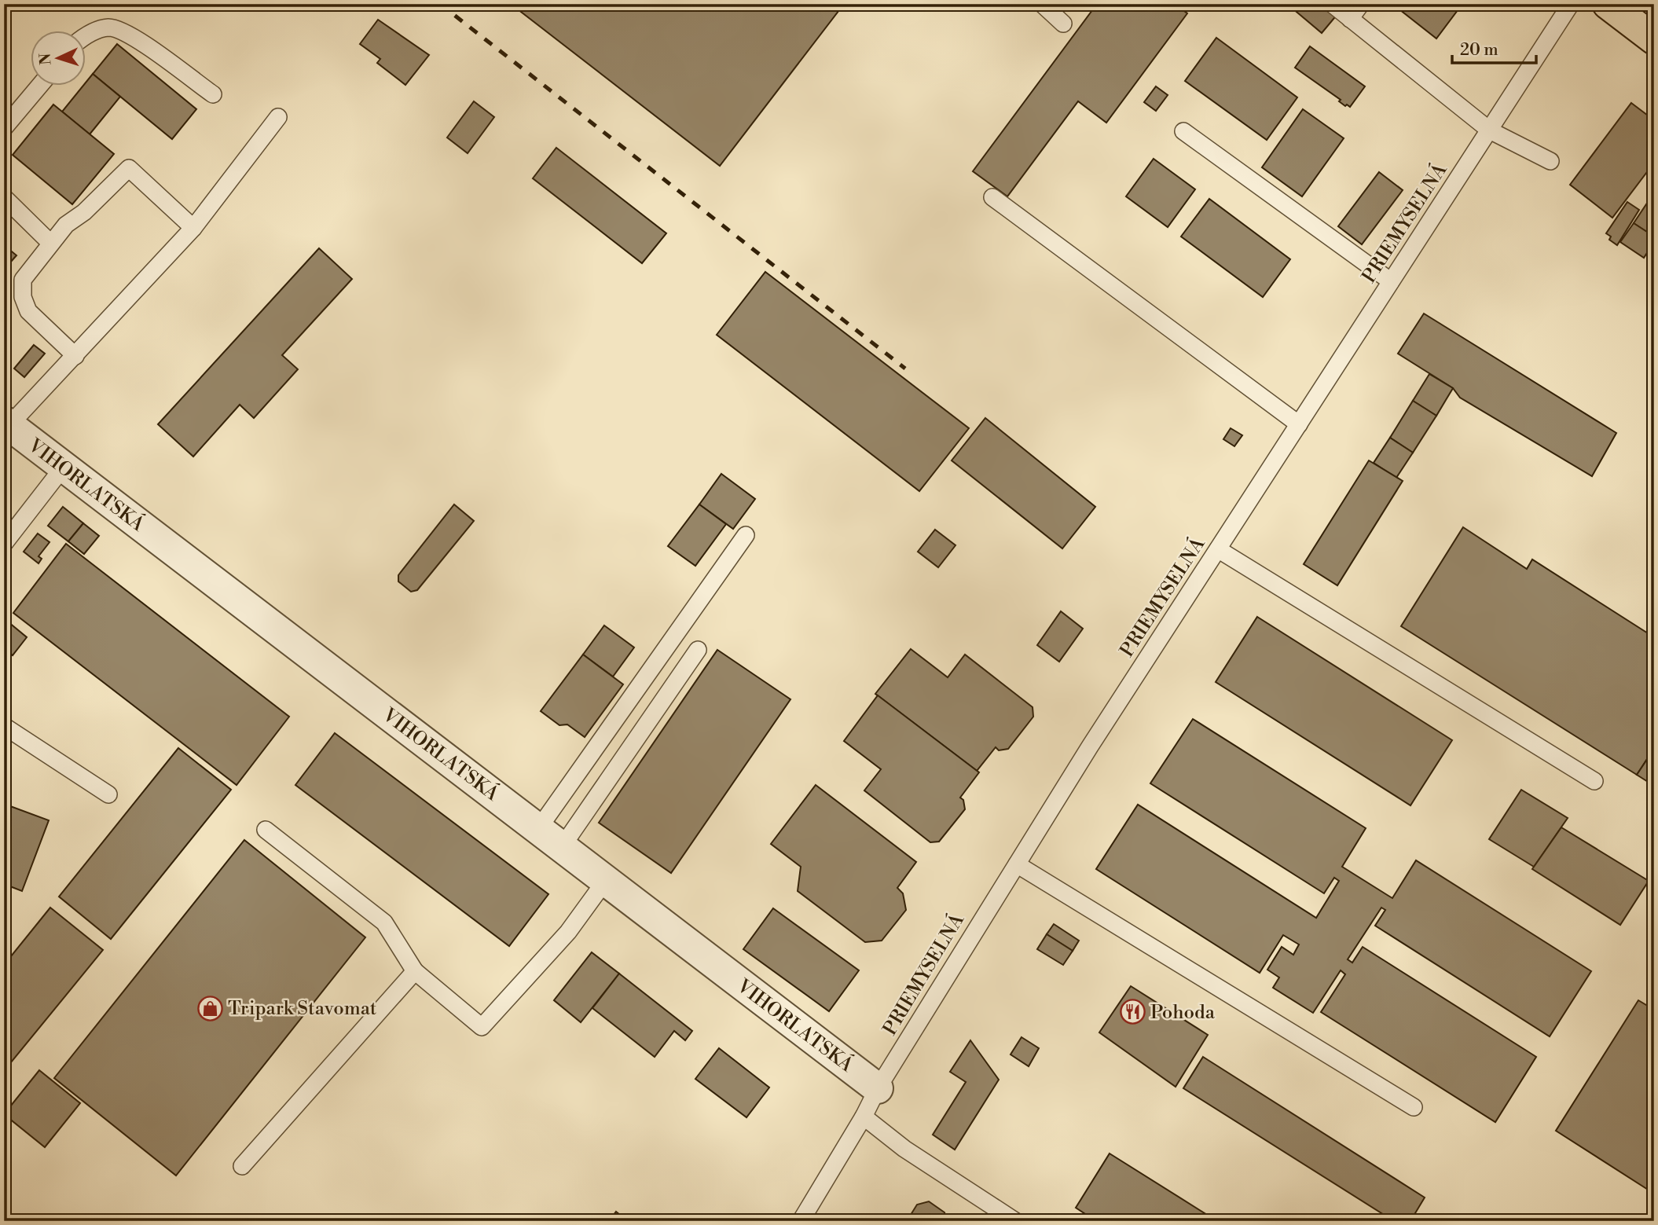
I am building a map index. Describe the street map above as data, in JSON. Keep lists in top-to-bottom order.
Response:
{
  "streets": {
    "street": ["VIHORLATSKÁ"],
    "lane": ["PRIEMYSELNÁ"]
  },
  "crossings": [
    ["PRIEMYSELNÁ", "VIHORLATSKÁ"]
  ],
  "places": {
    "shop": ["Tripark Stavomat"],
    "restaurant": ["Pohoda"]
  },
  "scale_bar": "20 m",
  "north": "left"
}
